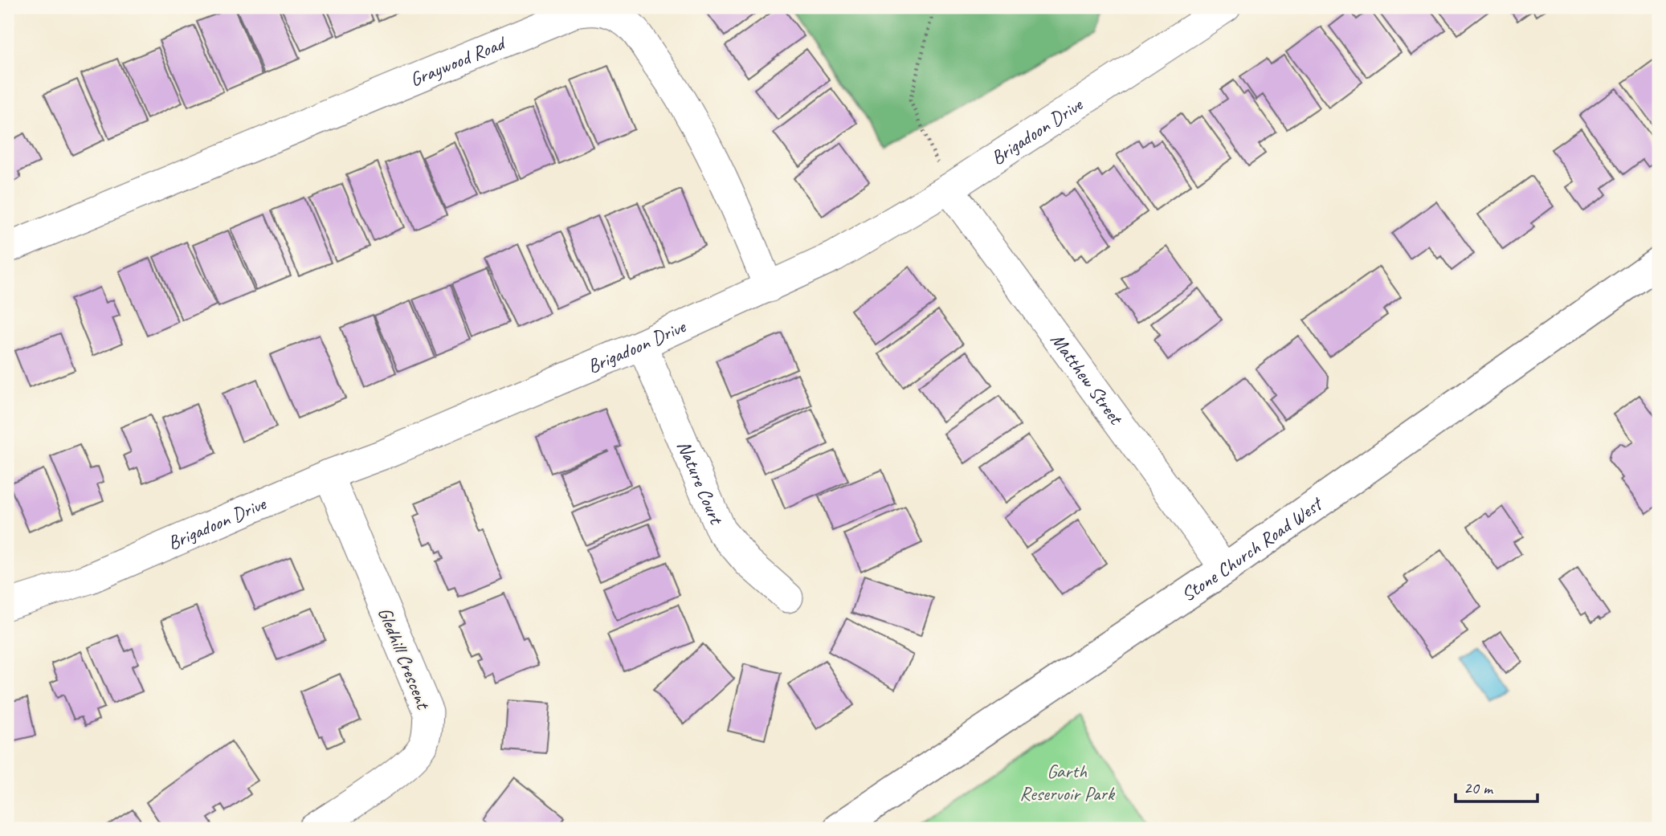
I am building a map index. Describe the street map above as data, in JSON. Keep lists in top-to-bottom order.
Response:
{
  "streets": {
    "main road": ["Stone Church Road West"],
    "street": [
      "Graywood Road",
      "Brigadoon Drive",
      "Matthew Street",
      "Nature Court",
      "Gledhill Crescent"
    ]
  },
  "crossings": [
    ["Graywood Road", "Brigadoon Drive"],
    ["Brigadoon Drive", "Matthew Street"],
    ["Brigadoon Drive", "Nature Court"],
    ["Brigadoon Drive", "Gledhill Crescent"],
    ["Matthew Street", "Stone Church Road West"]
  ],
  "parks": ["Garth Reservoir Park"],
  "scale_bar": "20 m"
}
